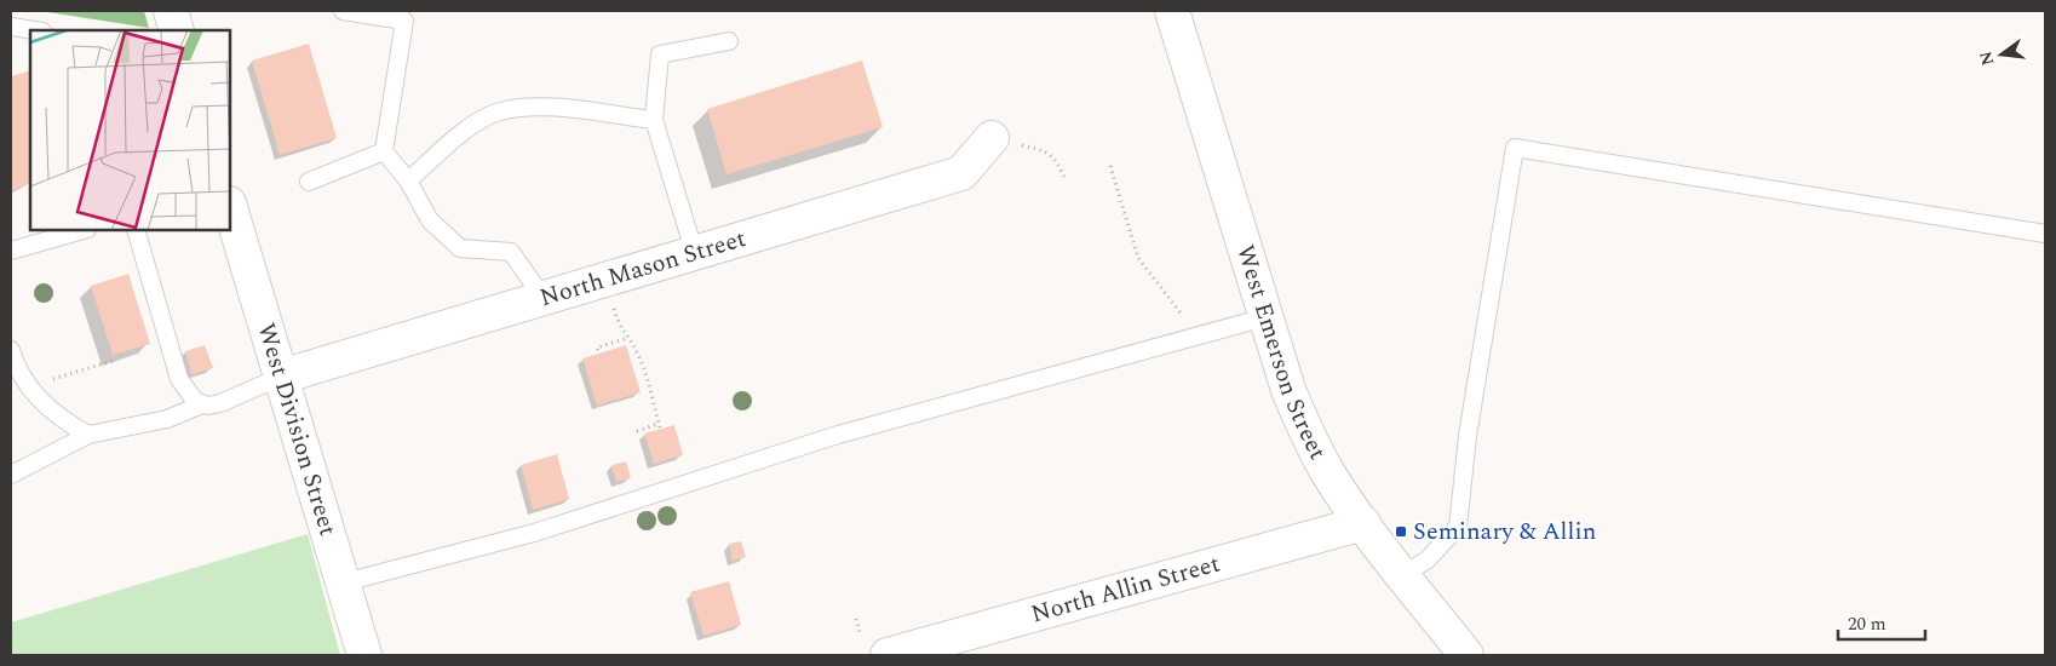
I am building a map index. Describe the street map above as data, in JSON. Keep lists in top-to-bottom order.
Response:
{
  "streets": {
    "street": [
      "North Mason Street",
      "West Emerson Street",
      "West Division Street",
      "North Allin Street"
    ]
  },
  "crossings": [
    ["North Mason Street", "West Division Street"],
    ["West Emerson Street", "North Allin Street"]
  ],
  "places": {
    "transit": ["Seminary & Allin"]
  },
  "scale_bar": "20 m",
  "north": "left"
}
